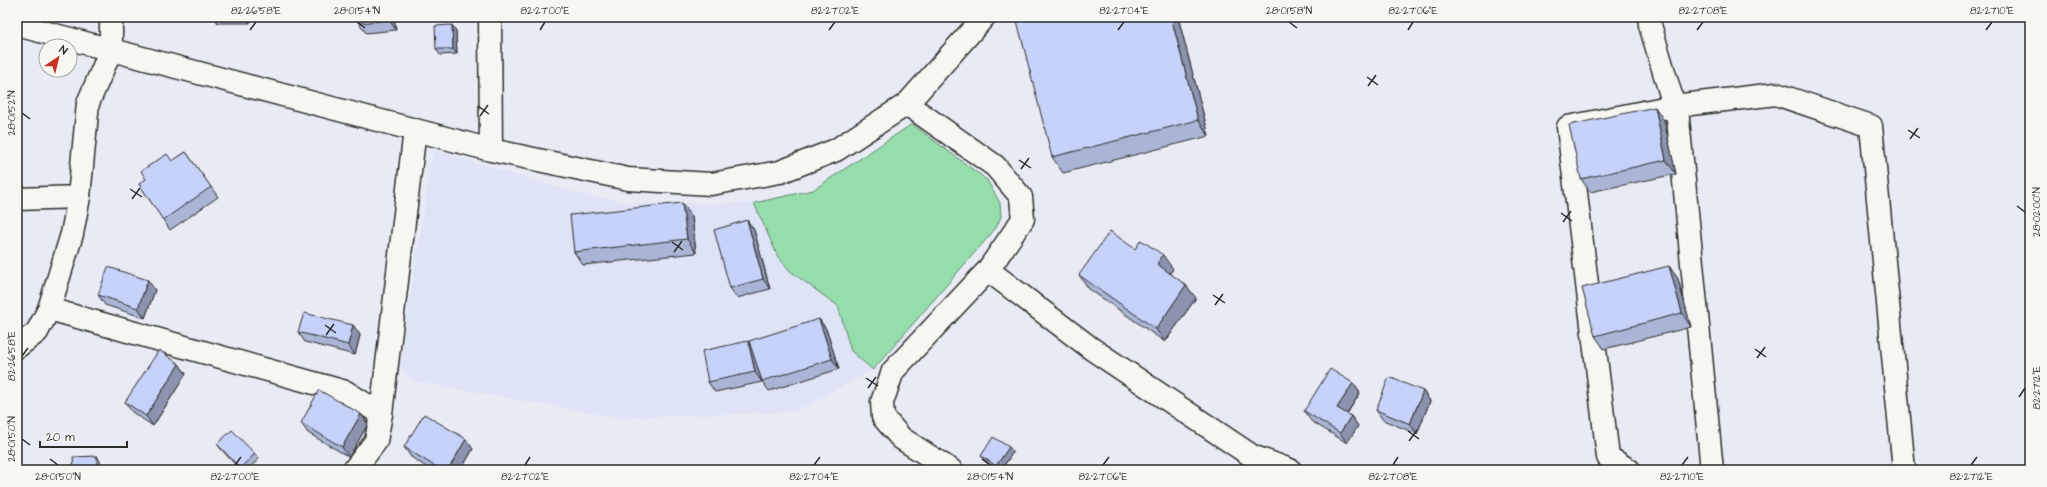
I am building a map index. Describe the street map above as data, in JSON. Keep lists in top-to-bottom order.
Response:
{
  "scale_bar": "20 m",
  "north": "top right",
  "coordinates": [
    "82°26'58\"E",
    "28°01'54\"N",
    "82°27'00\"E",
    "82°27'02\"E",
    "82°27'04\"E",
    "28°01'58\"N",
    "82°27'06\"E",
    "82°27'08\"E",
    "82°27'10\"E",
    "28°01'52\"N",
    "28°02'00\"N",
    "82°27'12\"E",
    "28°01'50\"N"
  ]
}
